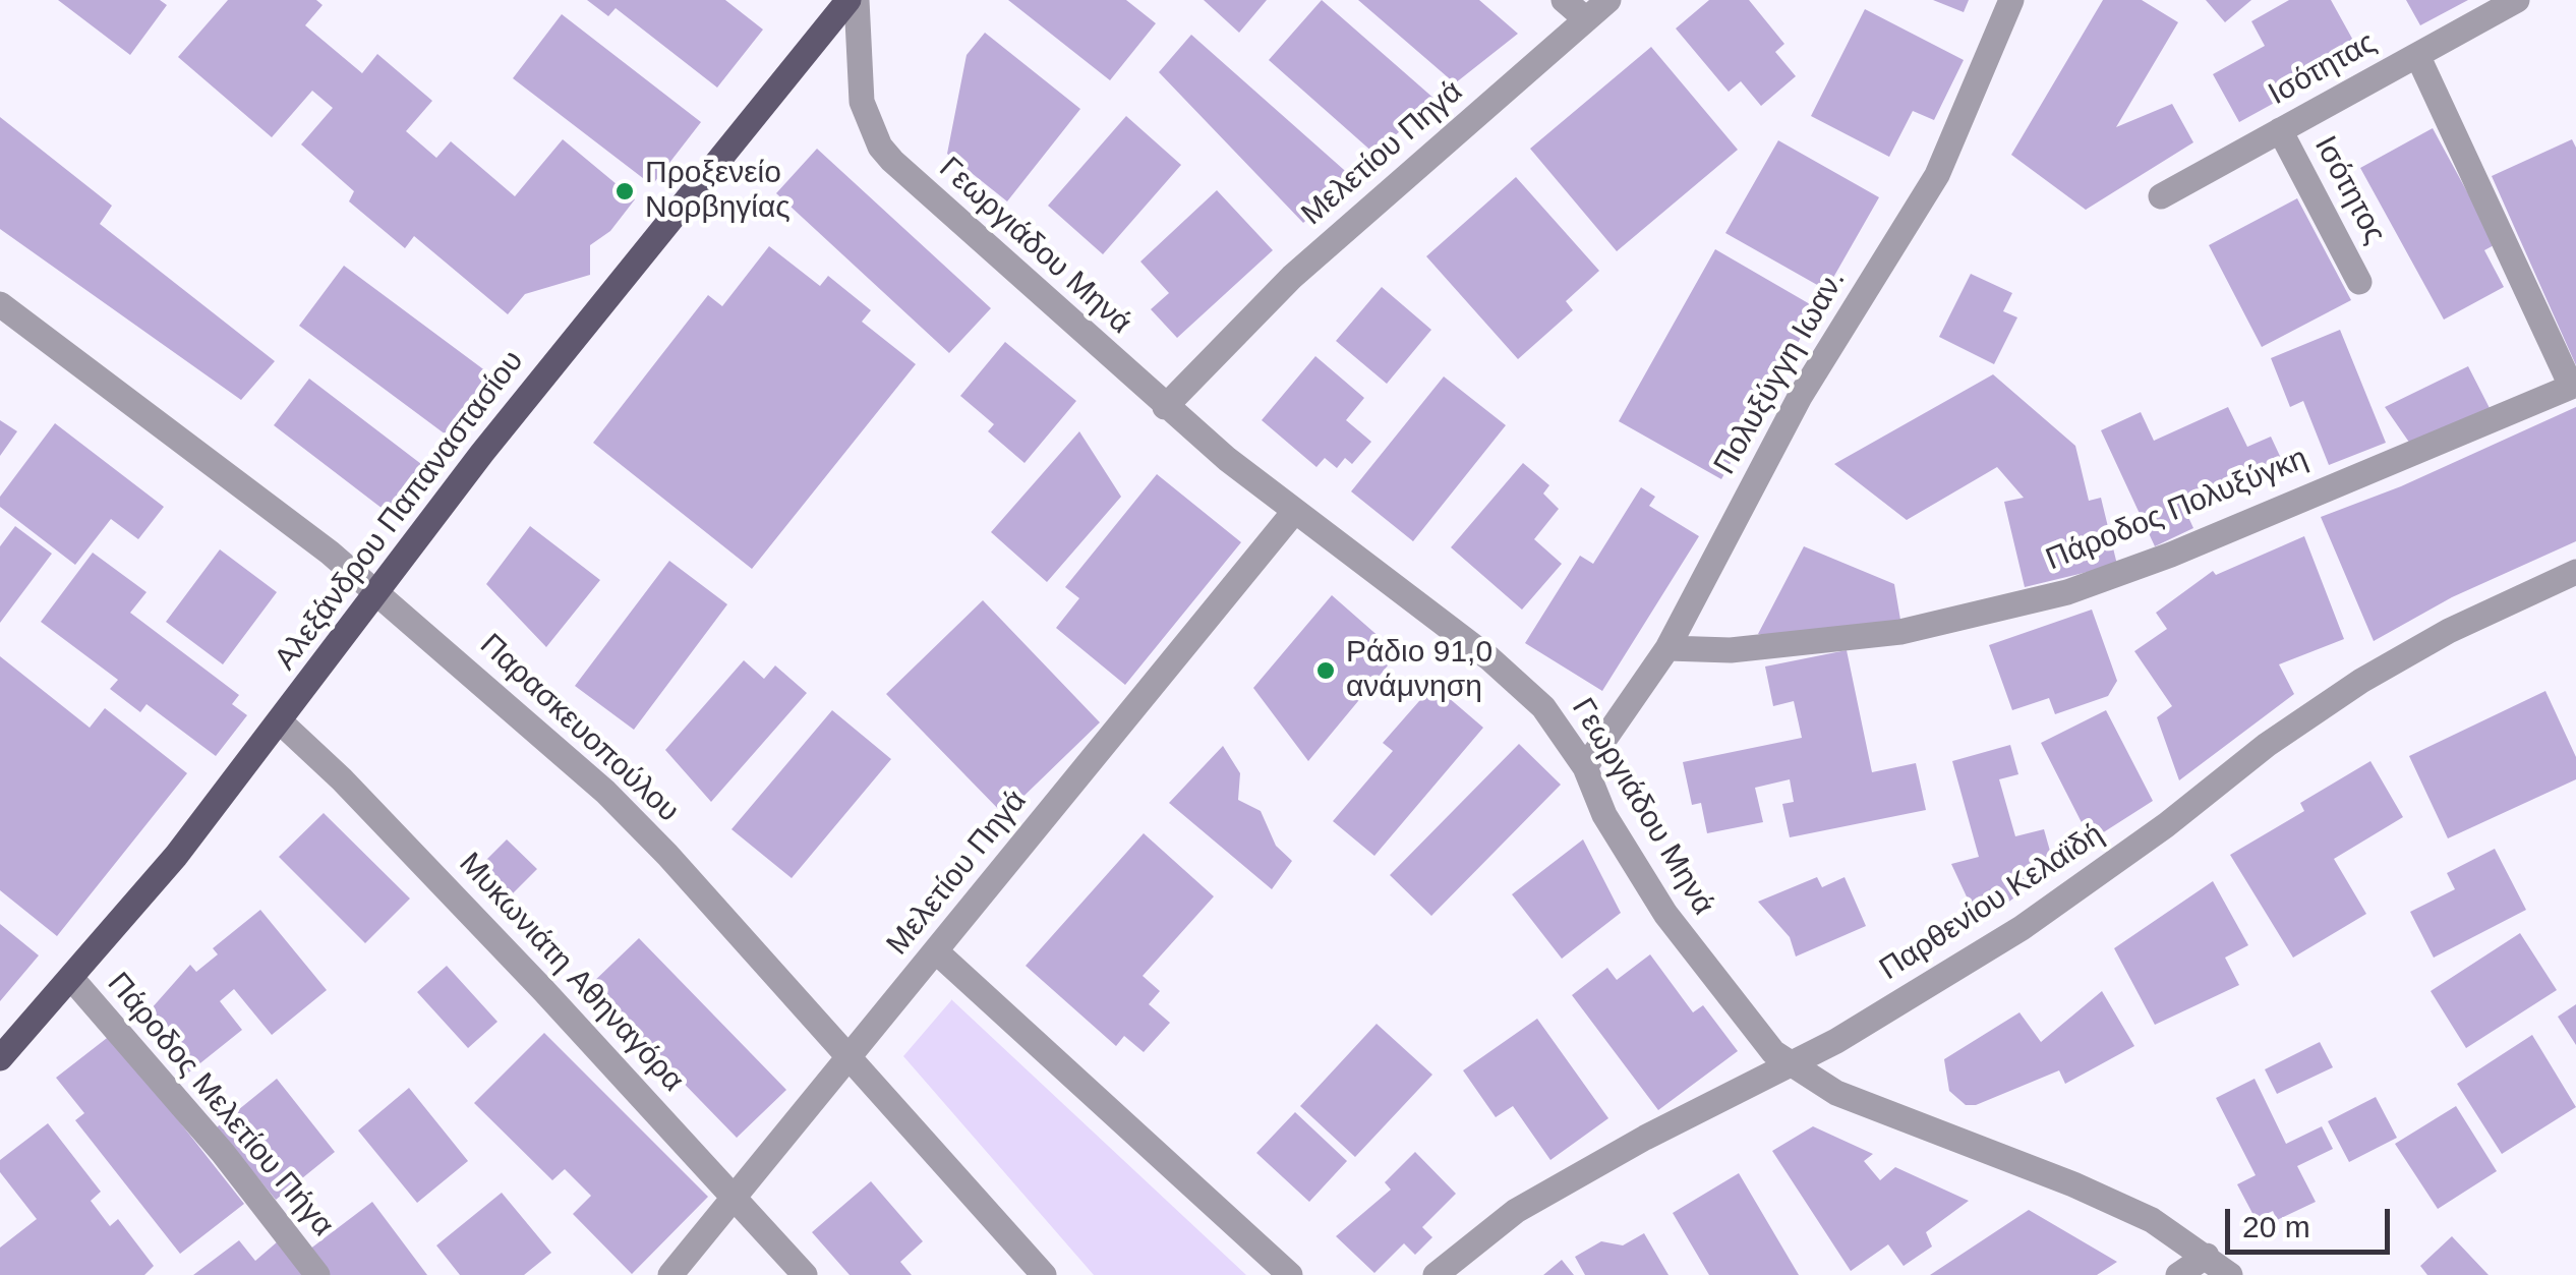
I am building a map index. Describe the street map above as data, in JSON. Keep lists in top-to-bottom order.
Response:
{
  "streets": {
    "main road": ["Αλεξάνδρου Παπαναστασίου"],
    "street": [
      "Ισότητας",
      "Μελετίου Πηγά",
      "Ισότητος",
      "Γεωργιάδου Μηνά",
      "Πολυξύγγη Ιωαν.",
      "Πάροδος Πολυξύγκη",
      "Παρασκευοπούλου",
      "Παρθενίου Κελαϊδή",
      "Μυκωνιάτη Αθηναγόρα",
      "Πάροδος Μελετίου Πήγα"
    ]
  },
  "crossings": [
    ["Ισότητας", "Ισότητος"],
    ["Μελετίου Πηγά", "Γεωργιάδου Μηνά"],
    ["Μελετίου Πηγά", "Παρασκευοπούλου"],
    ["Μελετίου Πηγά", "Μυκωνιάτη Αθηναγόρα"],
    ["Γεωργιάδου Μηνά", "Πολυξύγγη Ιωαν."],
    ["Γεωργιάδου Μηνά", "Αλεξάνδρου Παπαναστασίου"],
    ["Γεωργιάδου Μηνά", "Παρθενίου Κελαϊδή"],
    ["Πολυξύγγη Ιωαν.", "Πάροδος Πολυξύγκη"],
    ["Αλεξάνδρου Παπαναστασίου", "Παρασκευοπούλου"],
    ["Αλεξάνδρου Παπαναστασίου", "Μυκωνιάτη Αθηναγόρα"],
    ["Αλεξάνδρου Παπαναστασίου", "Πάροδος Μελετίου Πήγα"]
  ],
  "places": ["Προξενείο Νορβηγίας", "Ράδιο 91,0 ανάμνηση"],
  "scale_bar": "20 m"
}
